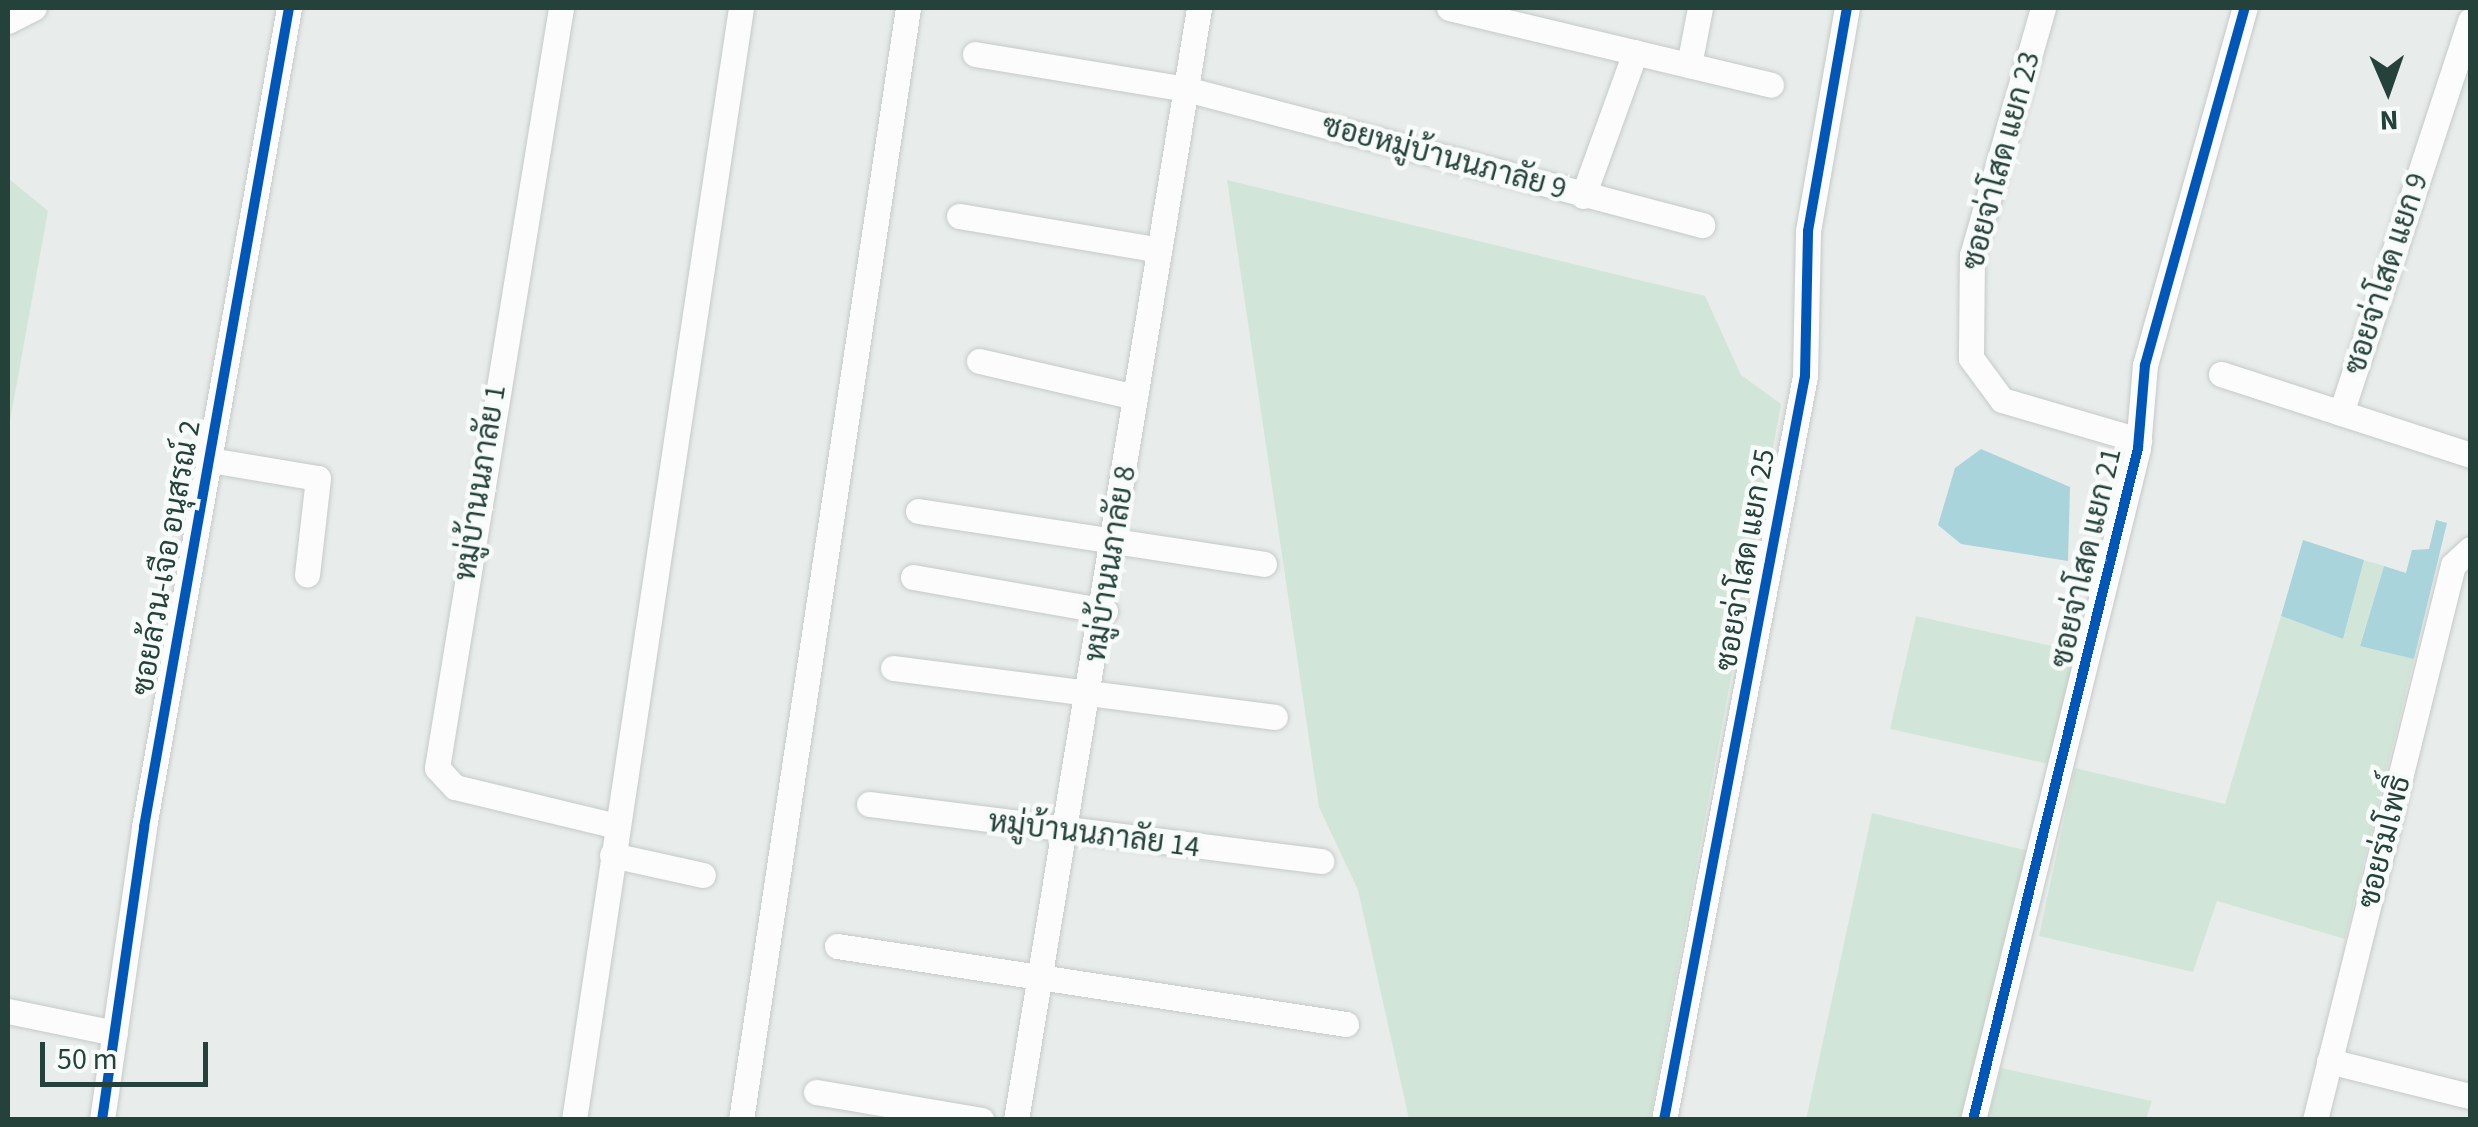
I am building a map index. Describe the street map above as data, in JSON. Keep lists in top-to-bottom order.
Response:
{
  "streets": {
    "street": [
      "ซอยหมู่บ้านนภาลัย 9",
      "ซอยจ่าโสด แยก 23",
      "ซอยจ่าโสด แยก 9",
      "หมู่บ้านนภาลัย 1",
      "ซอยล้วน-เจือ อนุสรณ์ 2",
      "ซอยจ่าโสด แยก 21",
      "ซอยจ่าโสด แยก 25",
      "หมู่บ้านนภาลัย 8",
      "หมู่บ้านนภาลัย 14",
      "ซอยร่มโพธิ์"
    ]
  },
  "crossings": [
    ["ซอยหมู่บ้านนภาลัย 9", "หมู่บ้านนภาลัย 8"],
    ["ซอยจ่าโสด แยก 23", "ซอยจ่าโสด แยก 21"],
    ["หมู่บ้านนภาลัย 8", "หมู่บ้านนภาลัย 14"]
  ],
  "scale_bar": "50 m",
  "north": "bottom"
}
